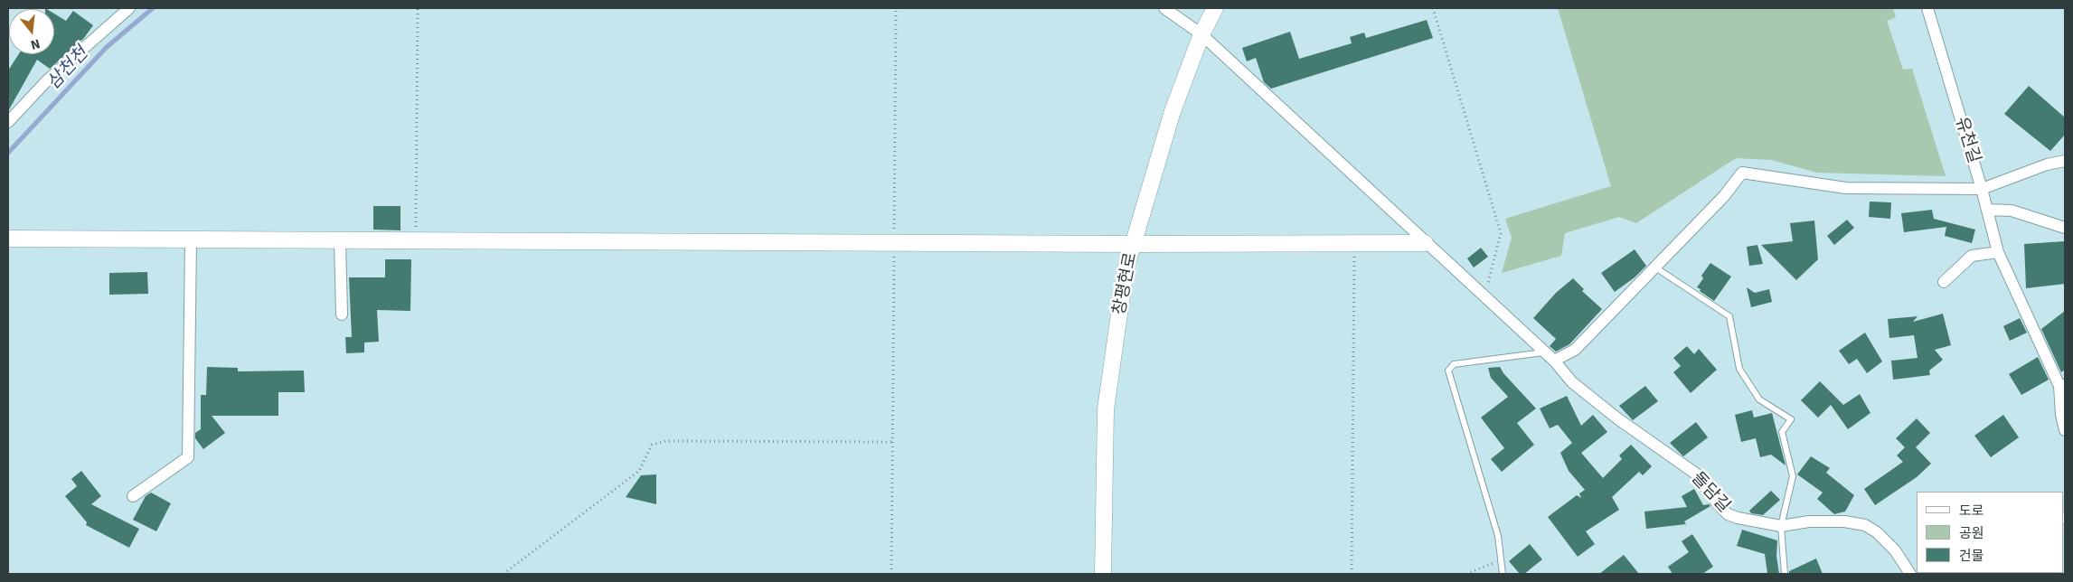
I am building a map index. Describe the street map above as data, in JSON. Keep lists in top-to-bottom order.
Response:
{
  "streets": {
    "street": ["유천길", "창평현로", "돌담길"]
  },
  "crossings": [
    ["창평현로", "돌담길"]
  ],
  "water": ["삼천천"],
  "legend": ["도로", "공원", "건물"],
  "north": "bottom"
}
